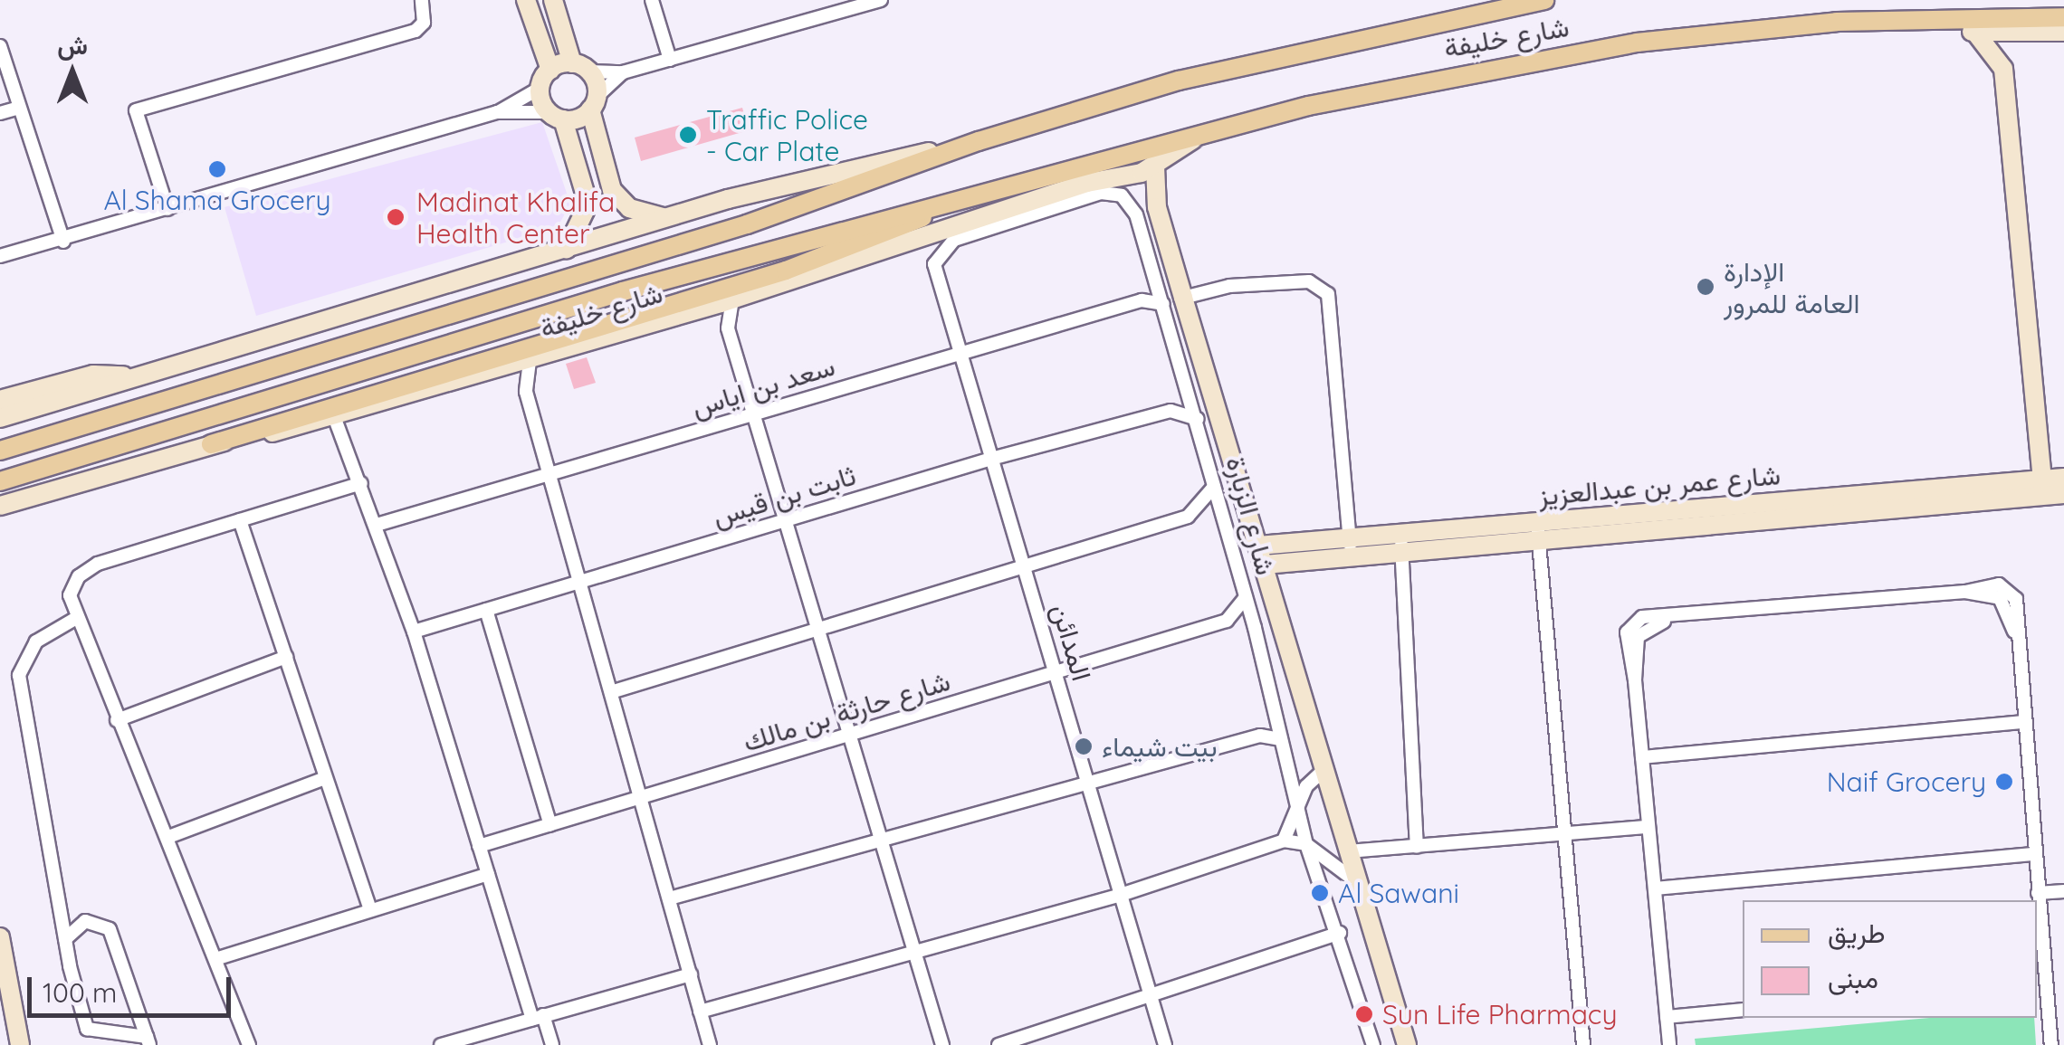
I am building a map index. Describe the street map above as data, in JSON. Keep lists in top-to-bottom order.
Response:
{
  "streets": {
    "main road": ["شارع خليفة"],
    "street": [
      "سعد بن اياس",
      "شارع عمر بن عبدالعزيز",
      "ثابت بن قيس",
      "شارع الزبارة",
      "المدائن",
      "شارع حارثة بن مالك"
    ]
  },
  "crossings": [
    ["شارع خليفة", "شارع الزبارة"],
    ["سعد بن اياس", "شارع الزبارة"],
    ["سعد بن اياس", "المدائن"],
    ["شارع عمر بن عبدالعزيز", "شارع الزبارة"],
    ["ثابت بن قيس", "المدائن"],
    ["شارع الزبارة", "المدائن"],
    ["المدائن", "شارع حارثة بن مالك"]
  ],
  "places": [
    "Traffic Police - Car Plate",
    "Al Shama Grocery",
    "Madinat Khalifa Health Center",
    "الإدارة العامة للمرور",
    "بيت شيماء",
    "Naif Grocery",
    "Al Sawani",
    "Sun Life Pharmacy"
  ],
  "legend": ["طريق", "مبنى"],
  "scale_bar": "100 m",
  "north": "top"
}
